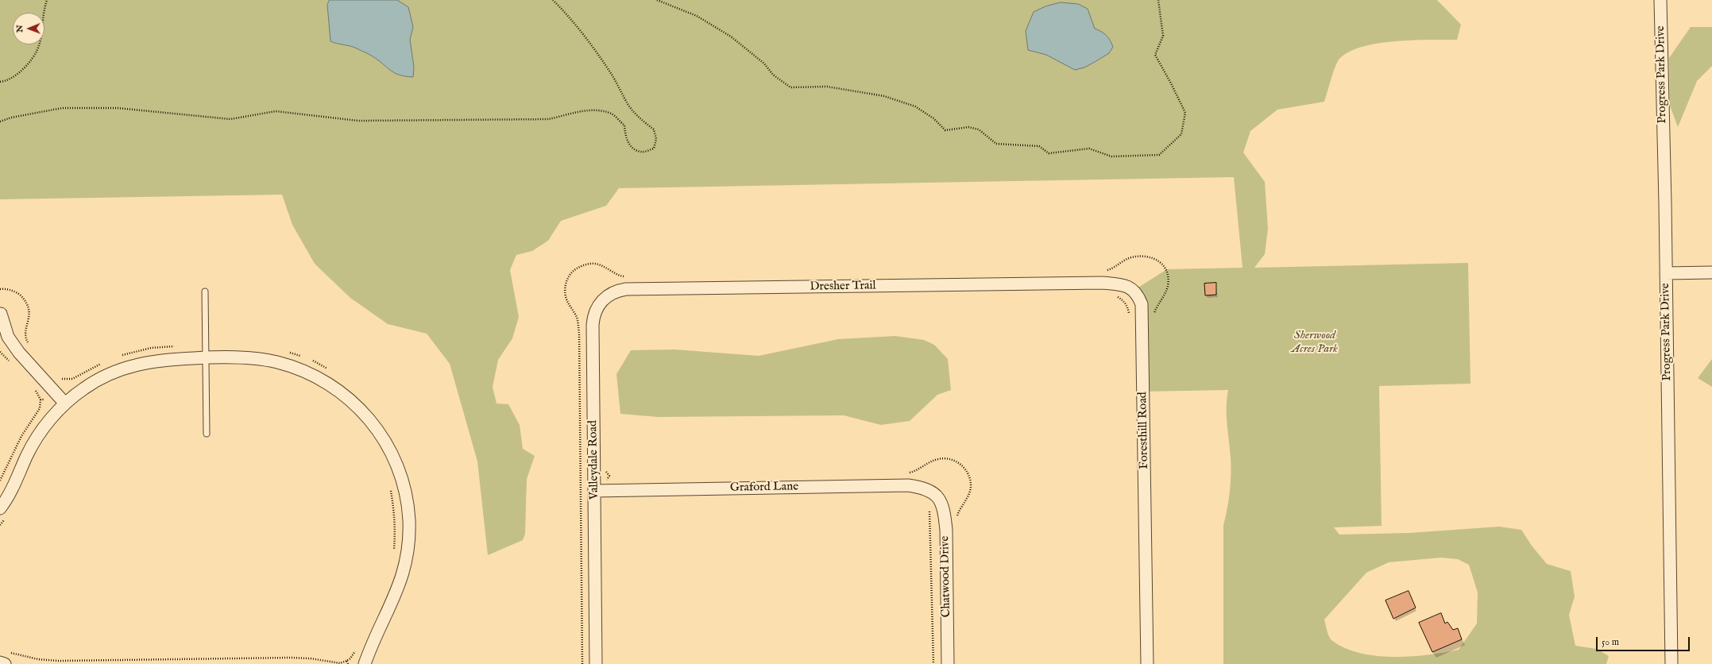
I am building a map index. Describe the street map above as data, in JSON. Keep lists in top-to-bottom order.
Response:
{
  "streets": {
    "street": [
      "Progress Park Drive",
      "Dresher Trail",
      "Foresthill Road",
      "Valleydale Road",
      "Graford Lane",
      "Chatwood Drive"
    ]
  },
  "crossings": [
    ["Dresher Trail", "Foresthill Road"],
    ["Dresher Trail", "Valleydale Road"],
    ["Valleydale Road", "Graford Lane"],
    ["Graford Lane", "Chatwood Drive"]
  ],
  "parks": ["Sherwood Acres Park"],
  "scale_bar": "50 m",
  "north": "left"
}
